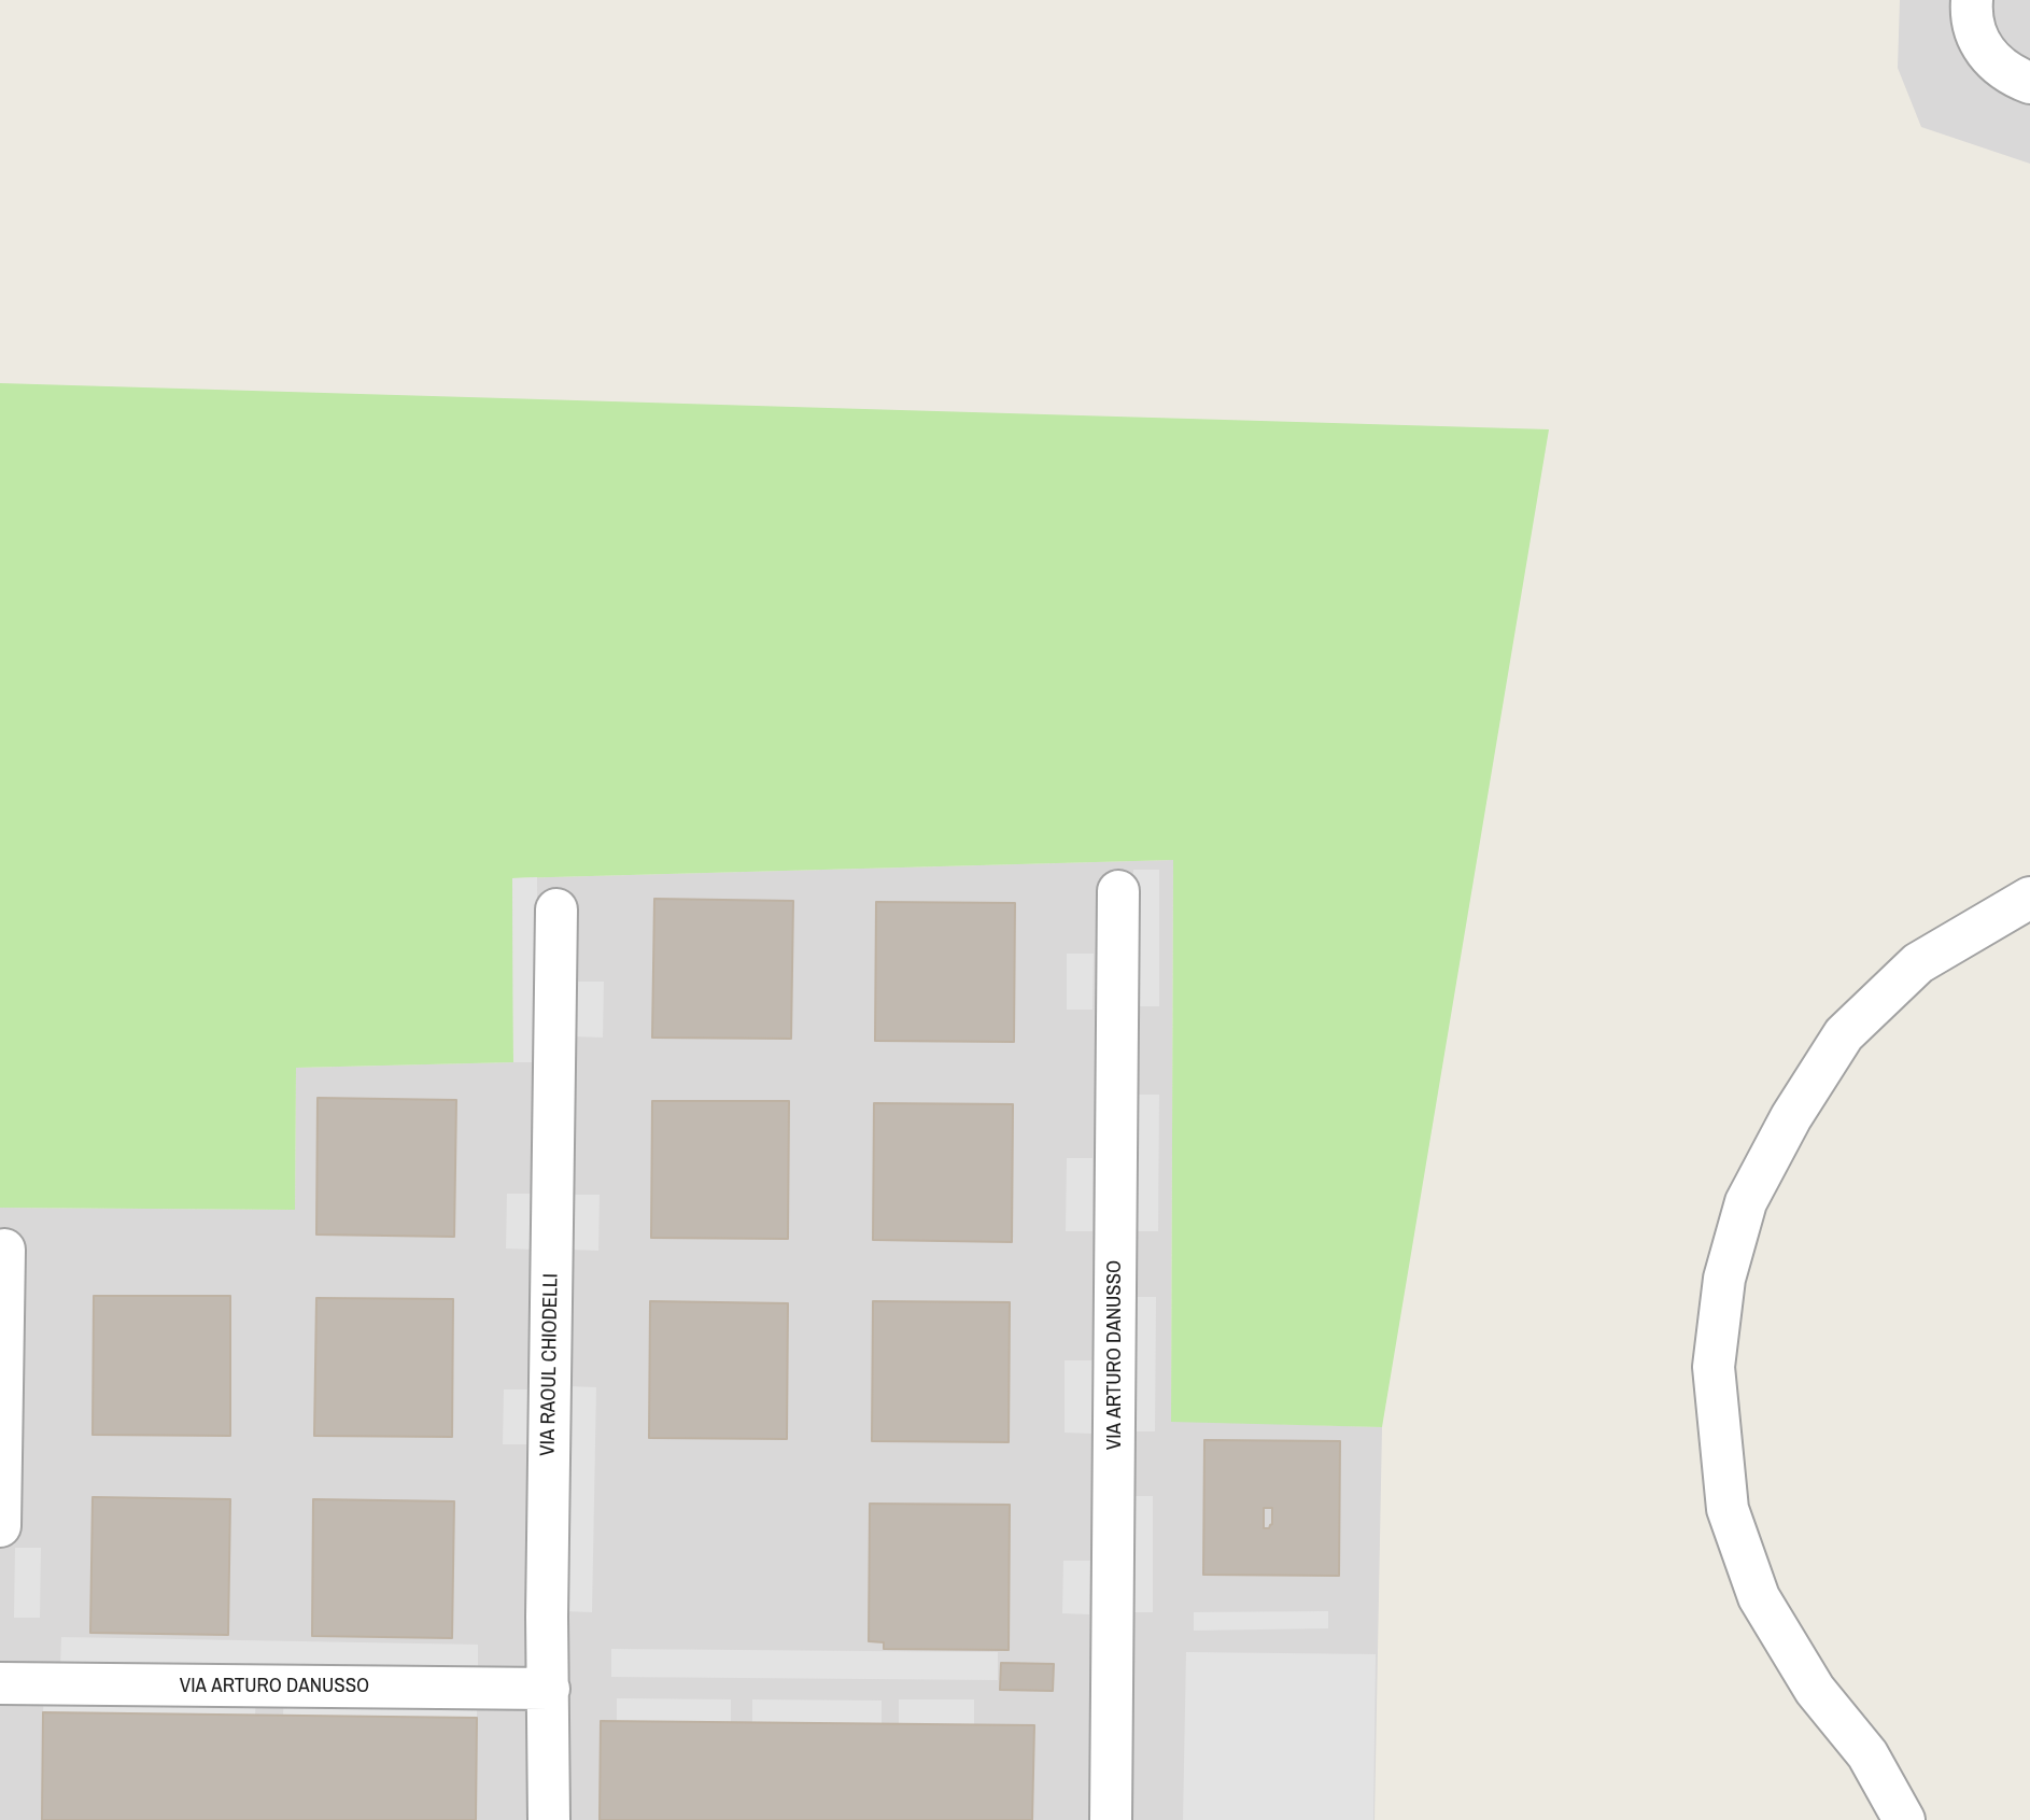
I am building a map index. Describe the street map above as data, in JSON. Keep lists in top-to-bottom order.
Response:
{
  "streets": {
    "street": ["VIA ARTURO DANUSSO", "VIA RAOUL CHIODELLI"]
  },
  "crossings": [
    ["VIA ARTURO DANUSSO", "VIA RAOUL CHIODELLI"]
  ]
}
